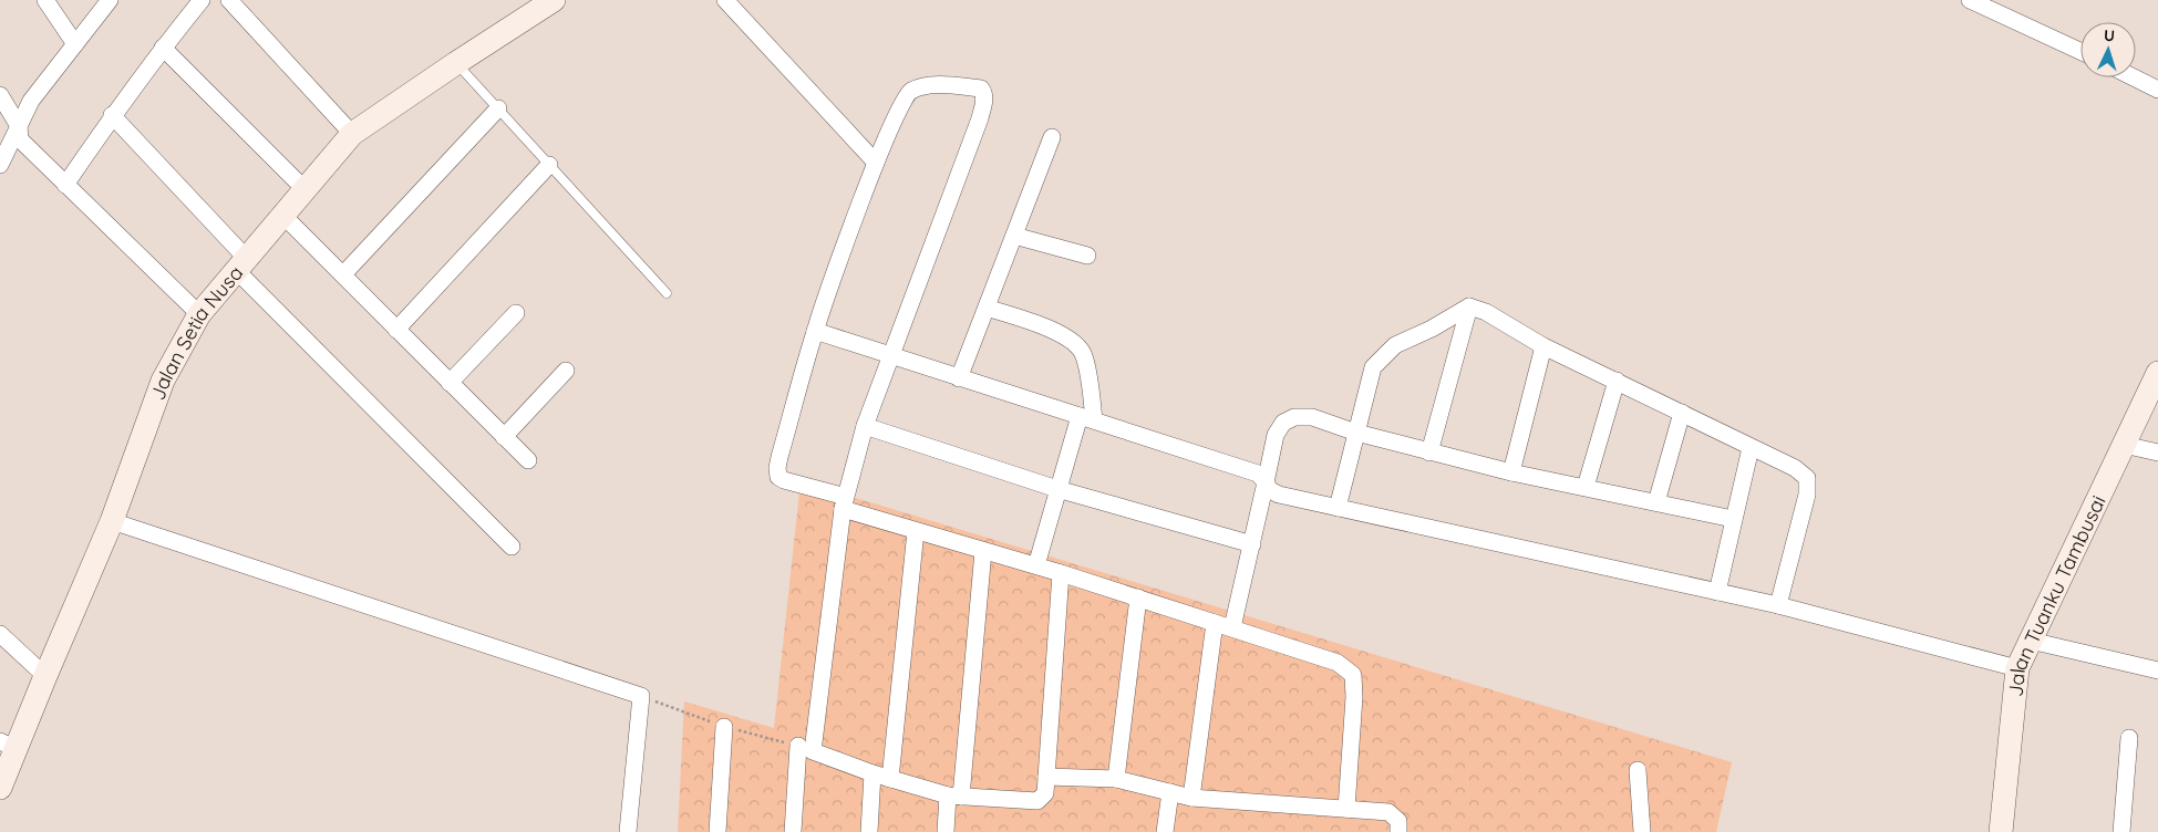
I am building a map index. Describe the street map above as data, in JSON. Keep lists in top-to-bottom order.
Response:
{
  "streets": {
    "street": ["Jalan Setia Nusa", "Jalan Tuanku Tambusai"]
  },
  "north": "top"
}
